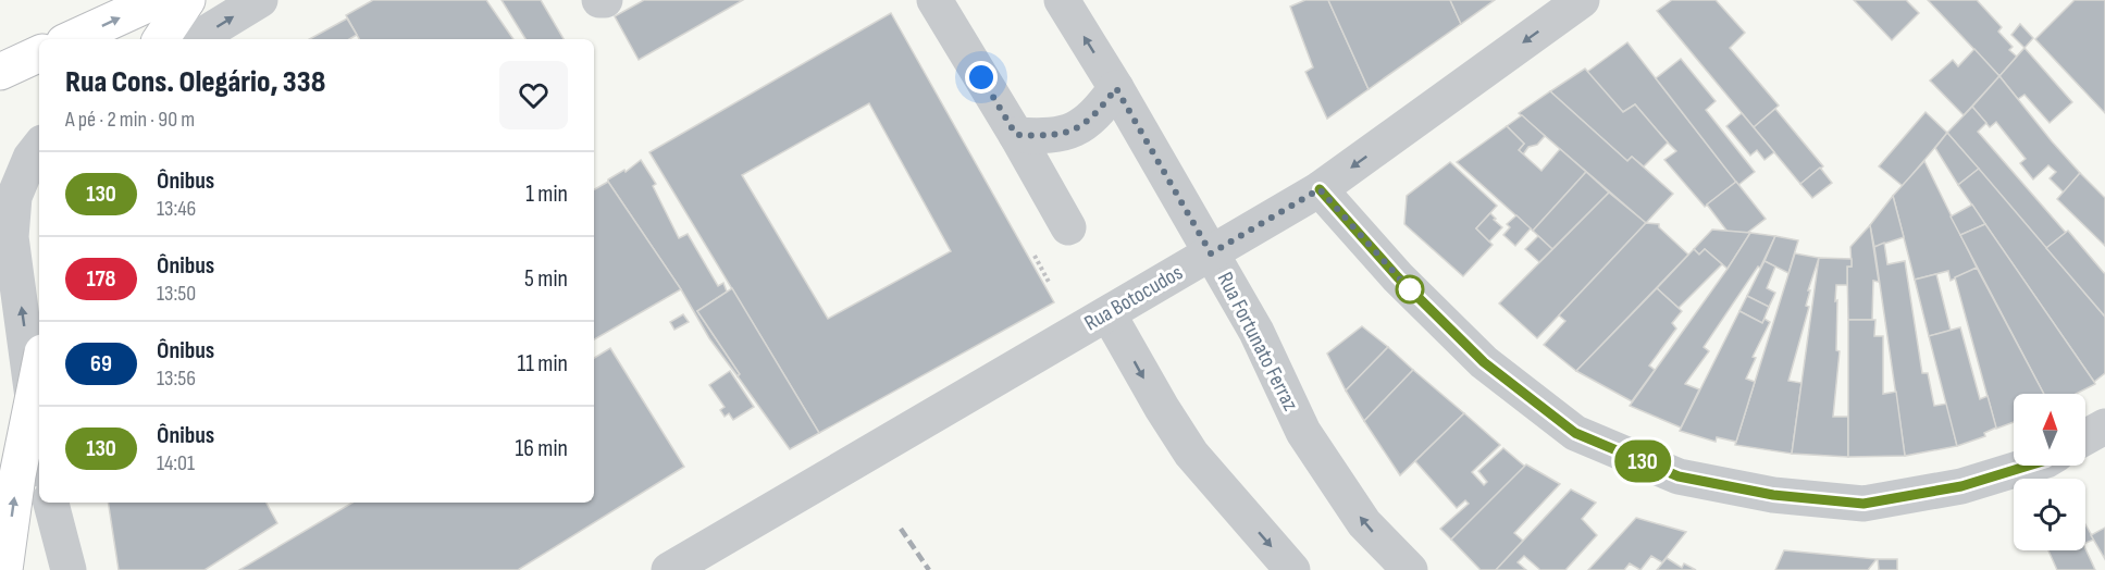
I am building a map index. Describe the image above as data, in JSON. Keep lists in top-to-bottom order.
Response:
{
  "streets": {
    "street": ["Rua Botocudos", "Rua Fortunato Ferraz"]
  },
  "crossings": [
    ["Rua Botocudos", "Rua Fortunato Ferraz"]
  ],
  "lines": ["bus line 130"],
  "north": "top",
  "page": {
    "on_map": "130",
    "heading": ["Rua Cons. Olegário, 338", "A pé · 2 min · 90 m"],
    "list": [
      {
        "mark": "130",
        "name": "Ônibus",
        "note": "13:46",
        "value": "1 min"
      },
      {
        "mark": "178",
        "name": "Ônibus",
        "note": "13:50",
        "value": "5 min"
      },
      {
        "mark": "69",
        "name": "Ônibus",
        "note": "13:56",
        "value": "11 min"
      },
      {
        "mark": "130",
        "name": "Ônibus",
        "note": "14:01",
        "value": "16 min"
      }
    ]
  }
}
